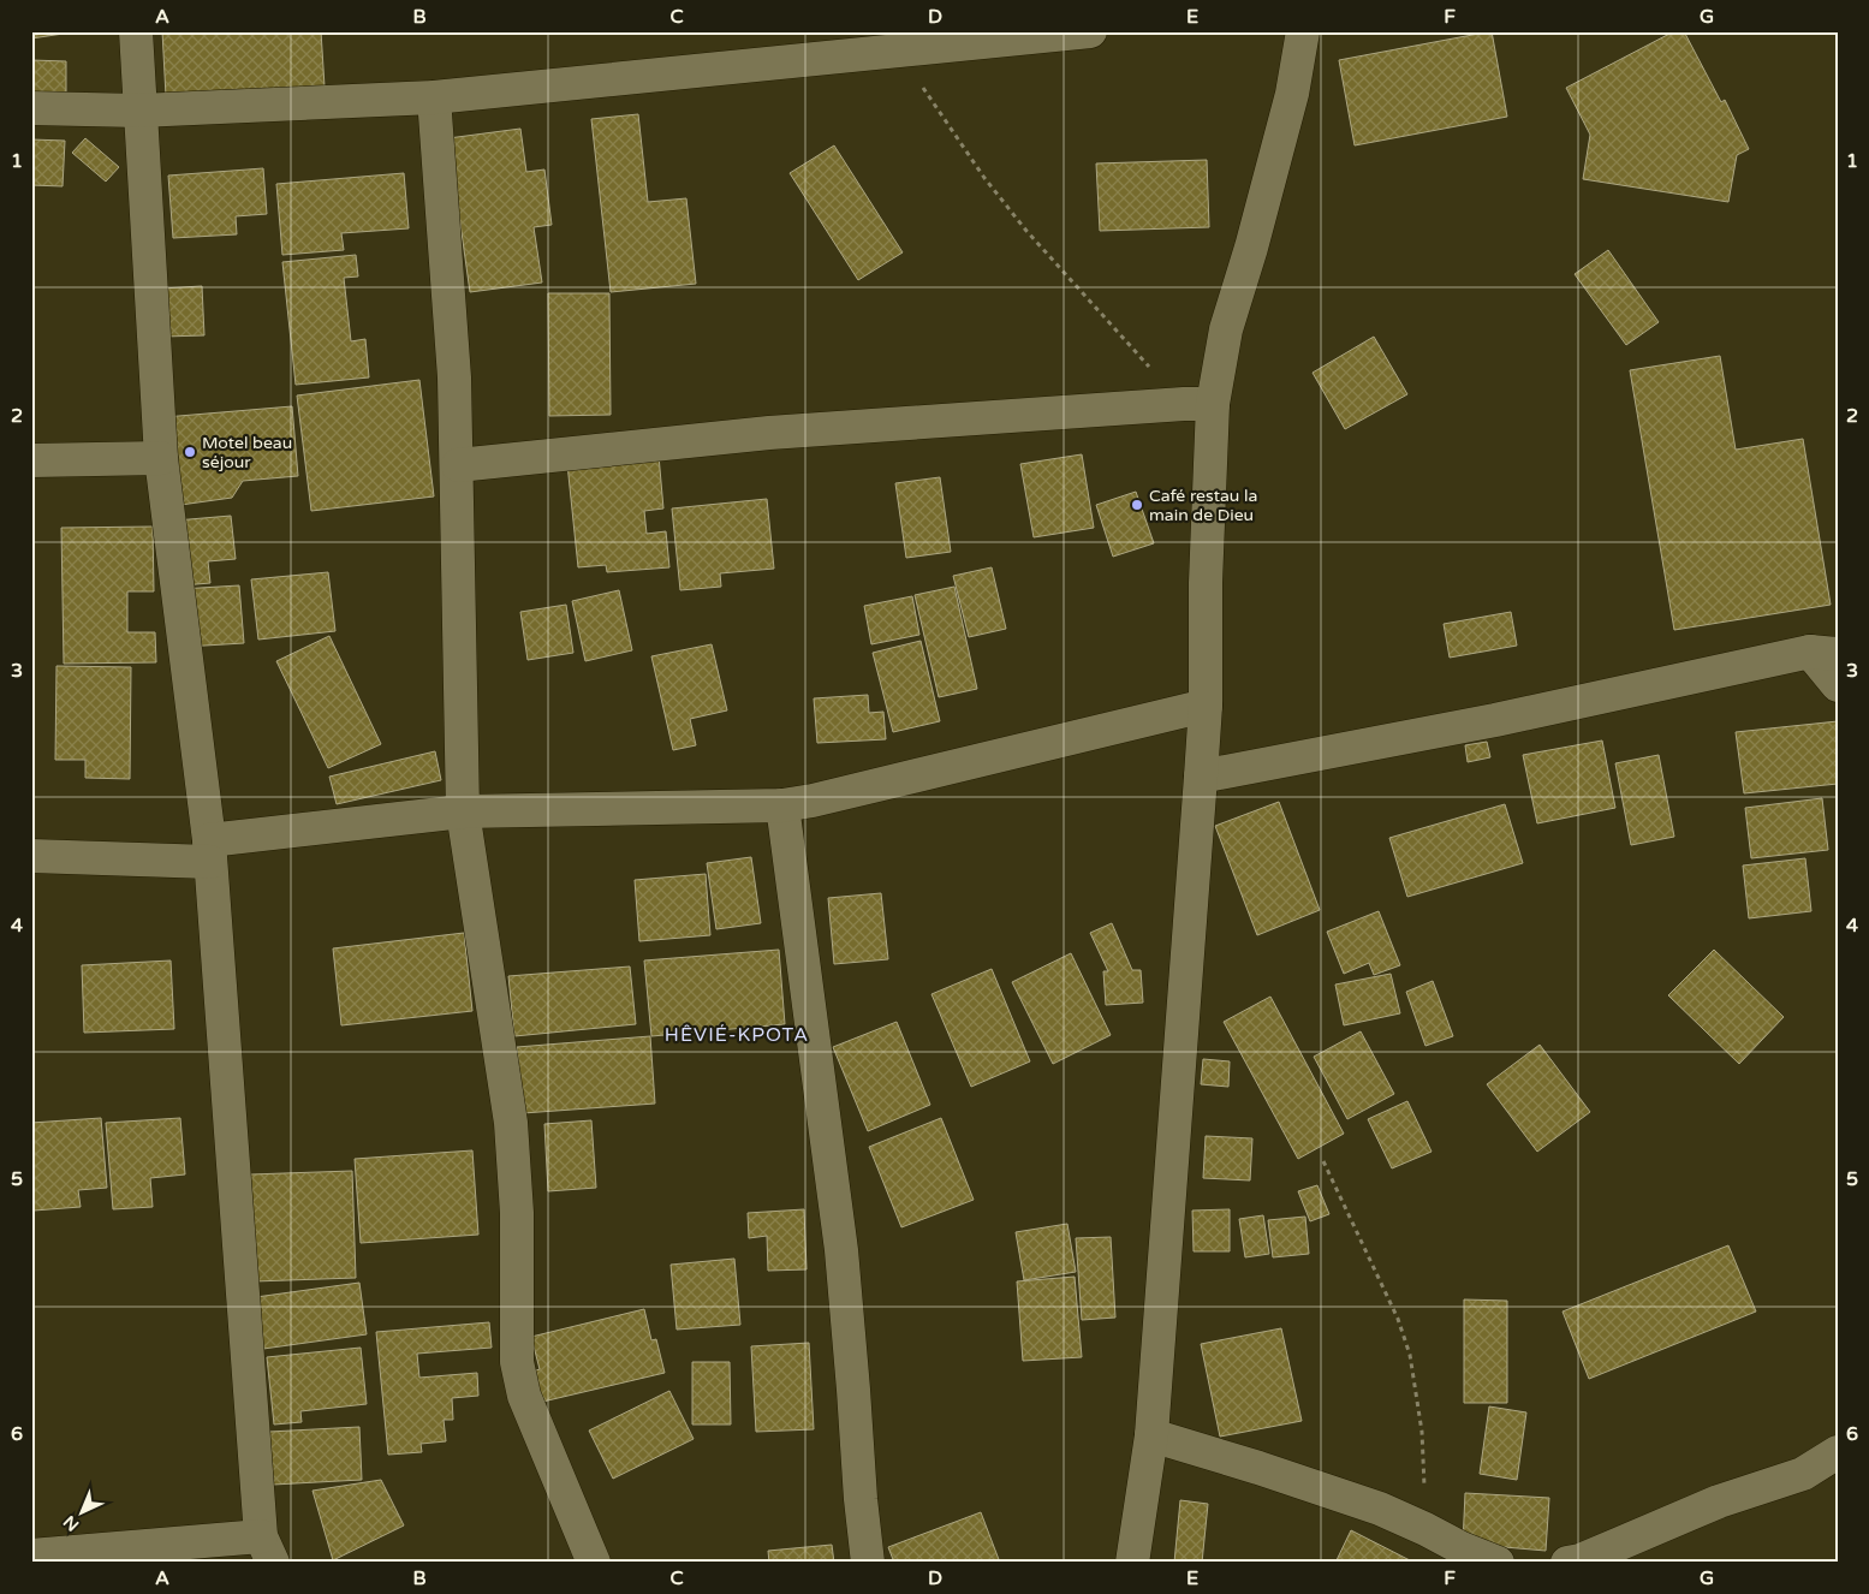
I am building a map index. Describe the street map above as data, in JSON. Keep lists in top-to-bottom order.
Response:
{
  "districts": ["HÊVIÉ-KPOTA"],
  "places": ["Motel beau séjour", "Café restau la main de Dieu"],
  "north": "bottom left",
  "grid": {
    "columns": [
      "A",
      "B",
      "C",
      "D",
      "E",
      "F",
      "G"
    ],
    "rows": [
      "1",
      "2",
      "3",
      "4",
      "5",
      "6"
    ]
  }
}
